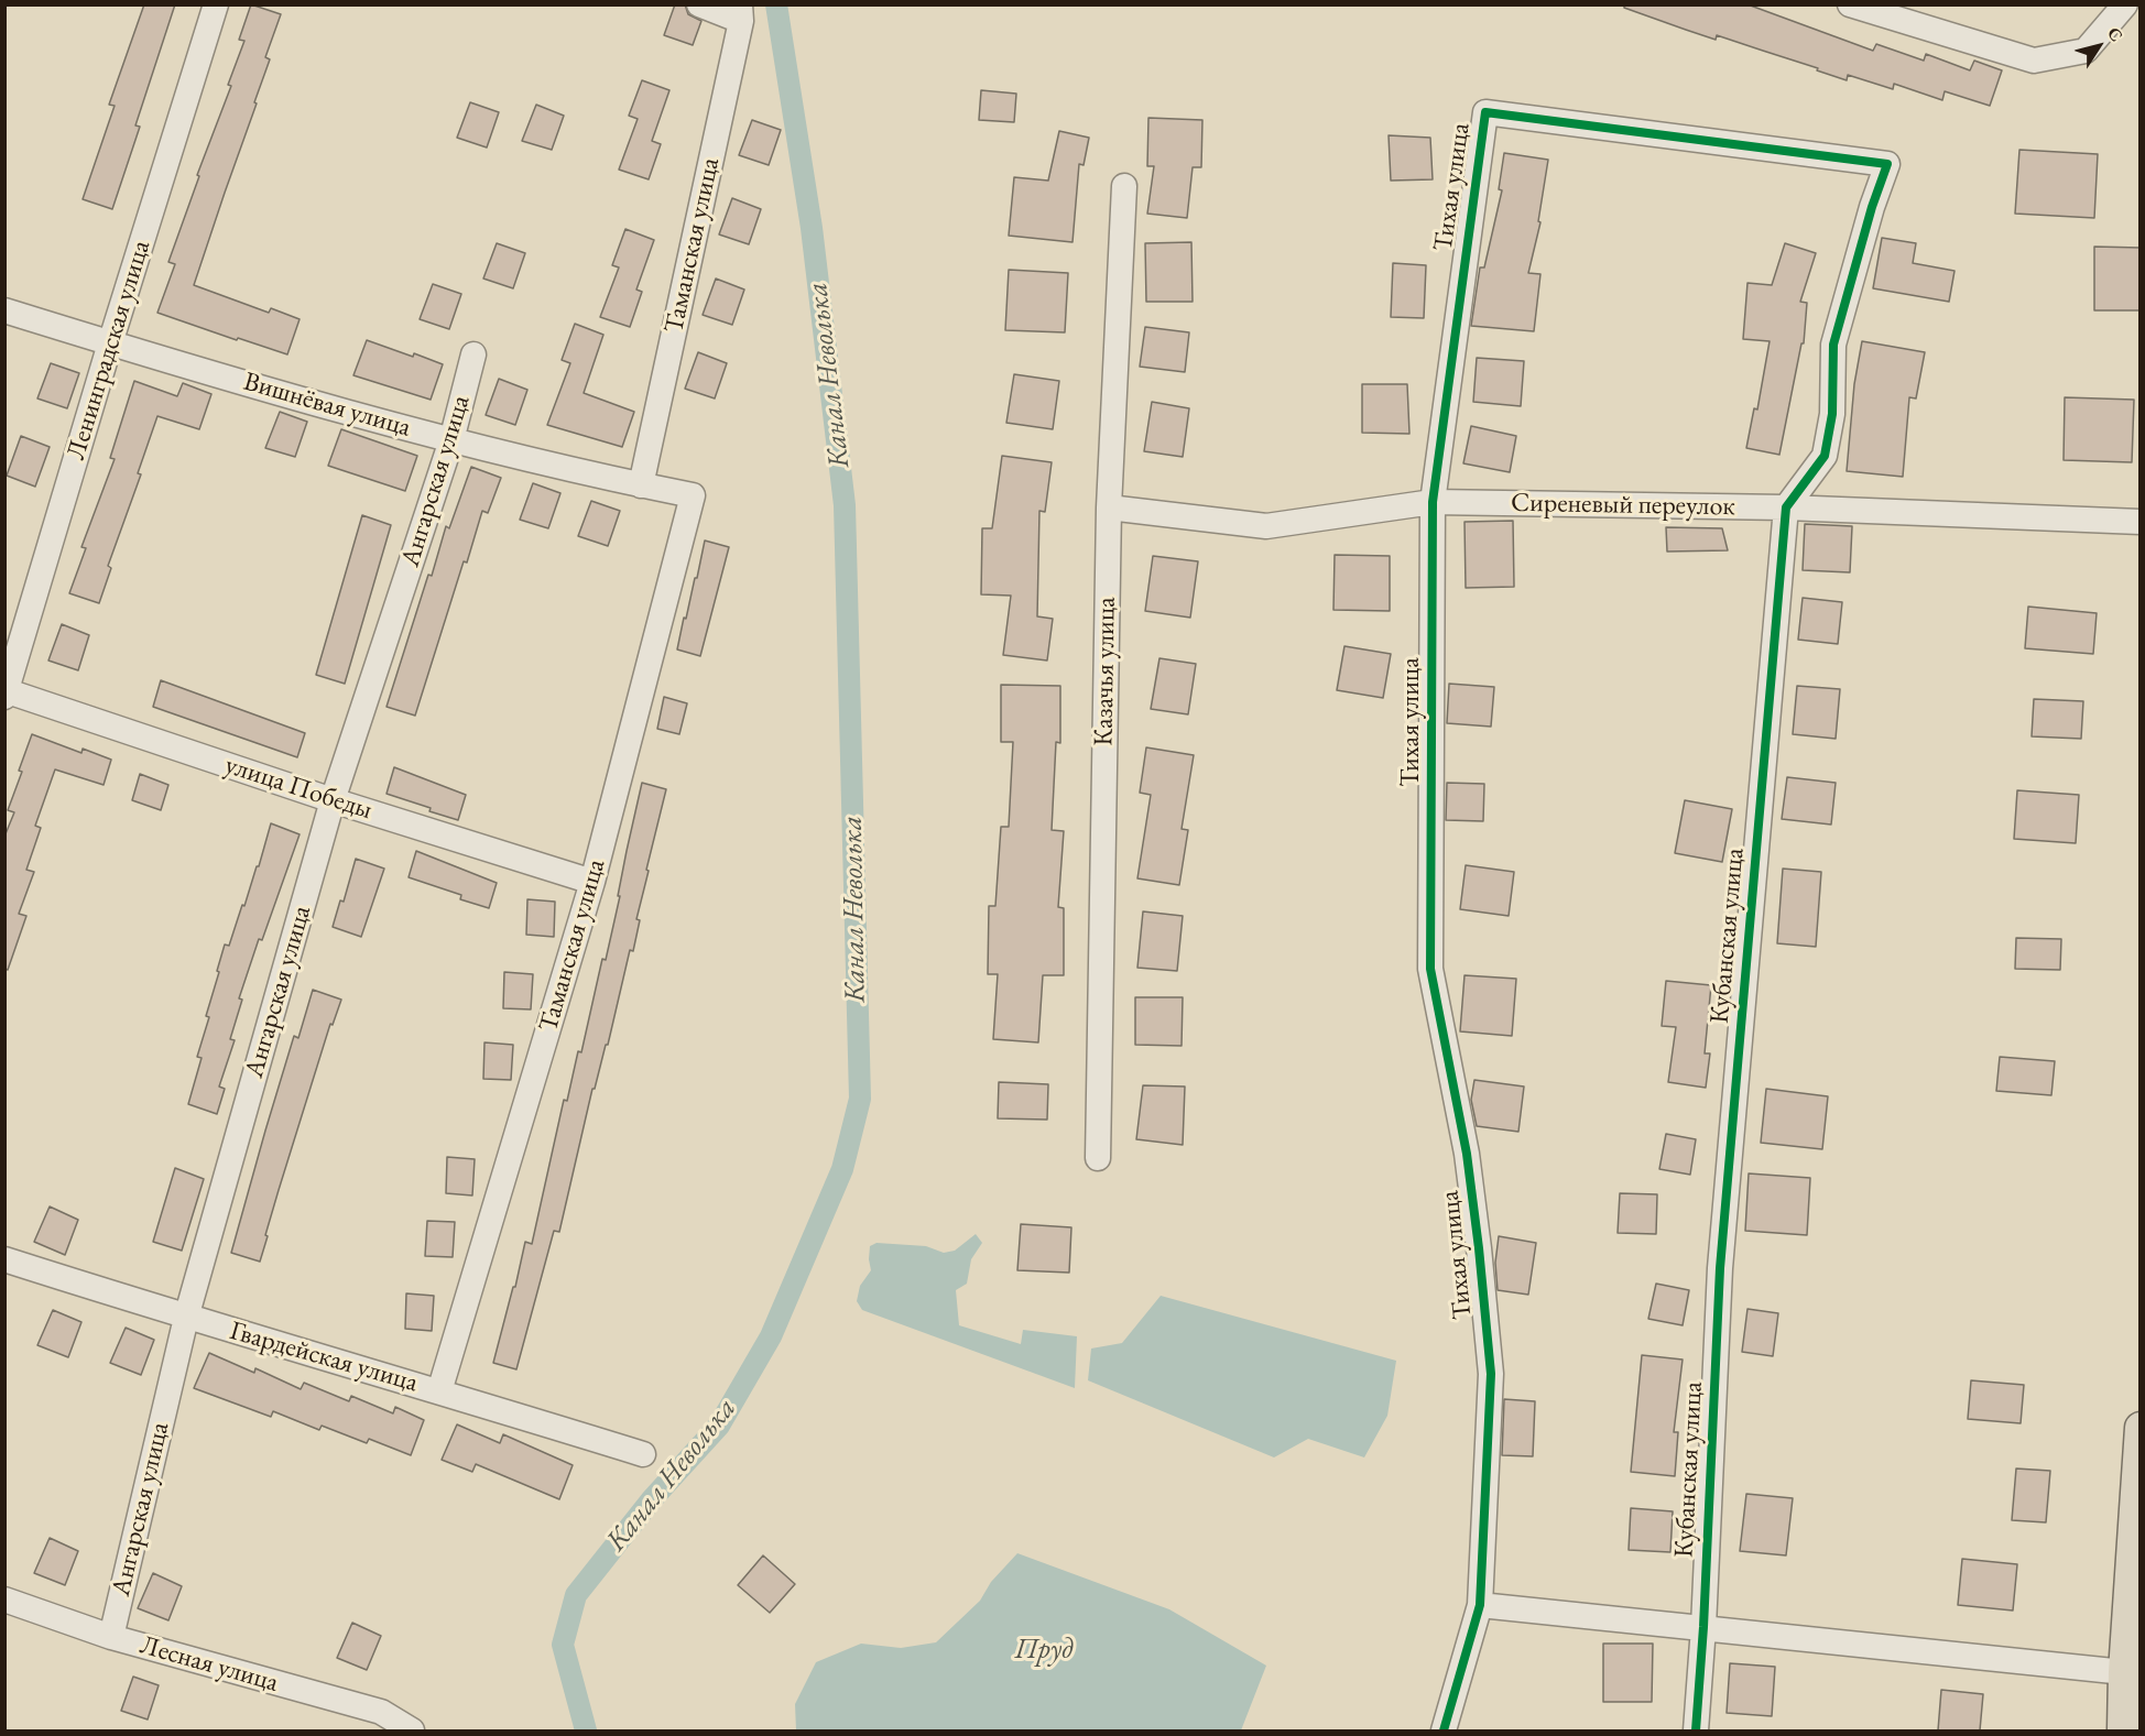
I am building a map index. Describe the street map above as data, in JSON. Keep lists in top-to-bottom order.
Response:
{
  "streets": {
    "street": [
      "Тихая улица",
      "Таманская улица",
      "Ленинградская улица",
      "Вишнёвая улица",
      "Ангарская улица",
      "Сиреневый переулок",
      "Казачья улица",
      "улица Победы",
      "Кубанская улица",
      "Гвардейская улица",
      "Лесная улица"
    ]
  },
  "crossings": [
    ["Тихая улица", "Сиреневый переулок"],
    ["Тихая улица", "Кубанская улица"],
    ["Таманская улица", "Вишнёвая улица"],
    ["Таманская улица", "улица Победы"],
    ["Таманская улица", "Гвардейская улица"],
    ["Ленинградская улица", "Вишнёвая улица"],
    ["Ленинградская улица", "улица Победы"],
    ["Вишнёвая улица", "Ангарская улица"],
    ["Ангарская улица", "улица Победы"],
    ["Ангарская улица", "Гвардейская улица"],
    ["Ангарская улица", "Лесная улица"],
    ["Сиреневый переулок", "Казачья улица"],
    ["Сиреневый переулок", "Кубанская улица"]
  ],
  "water": ["Канал Неволька", "Пруд"],
  "north": "top right"
}
